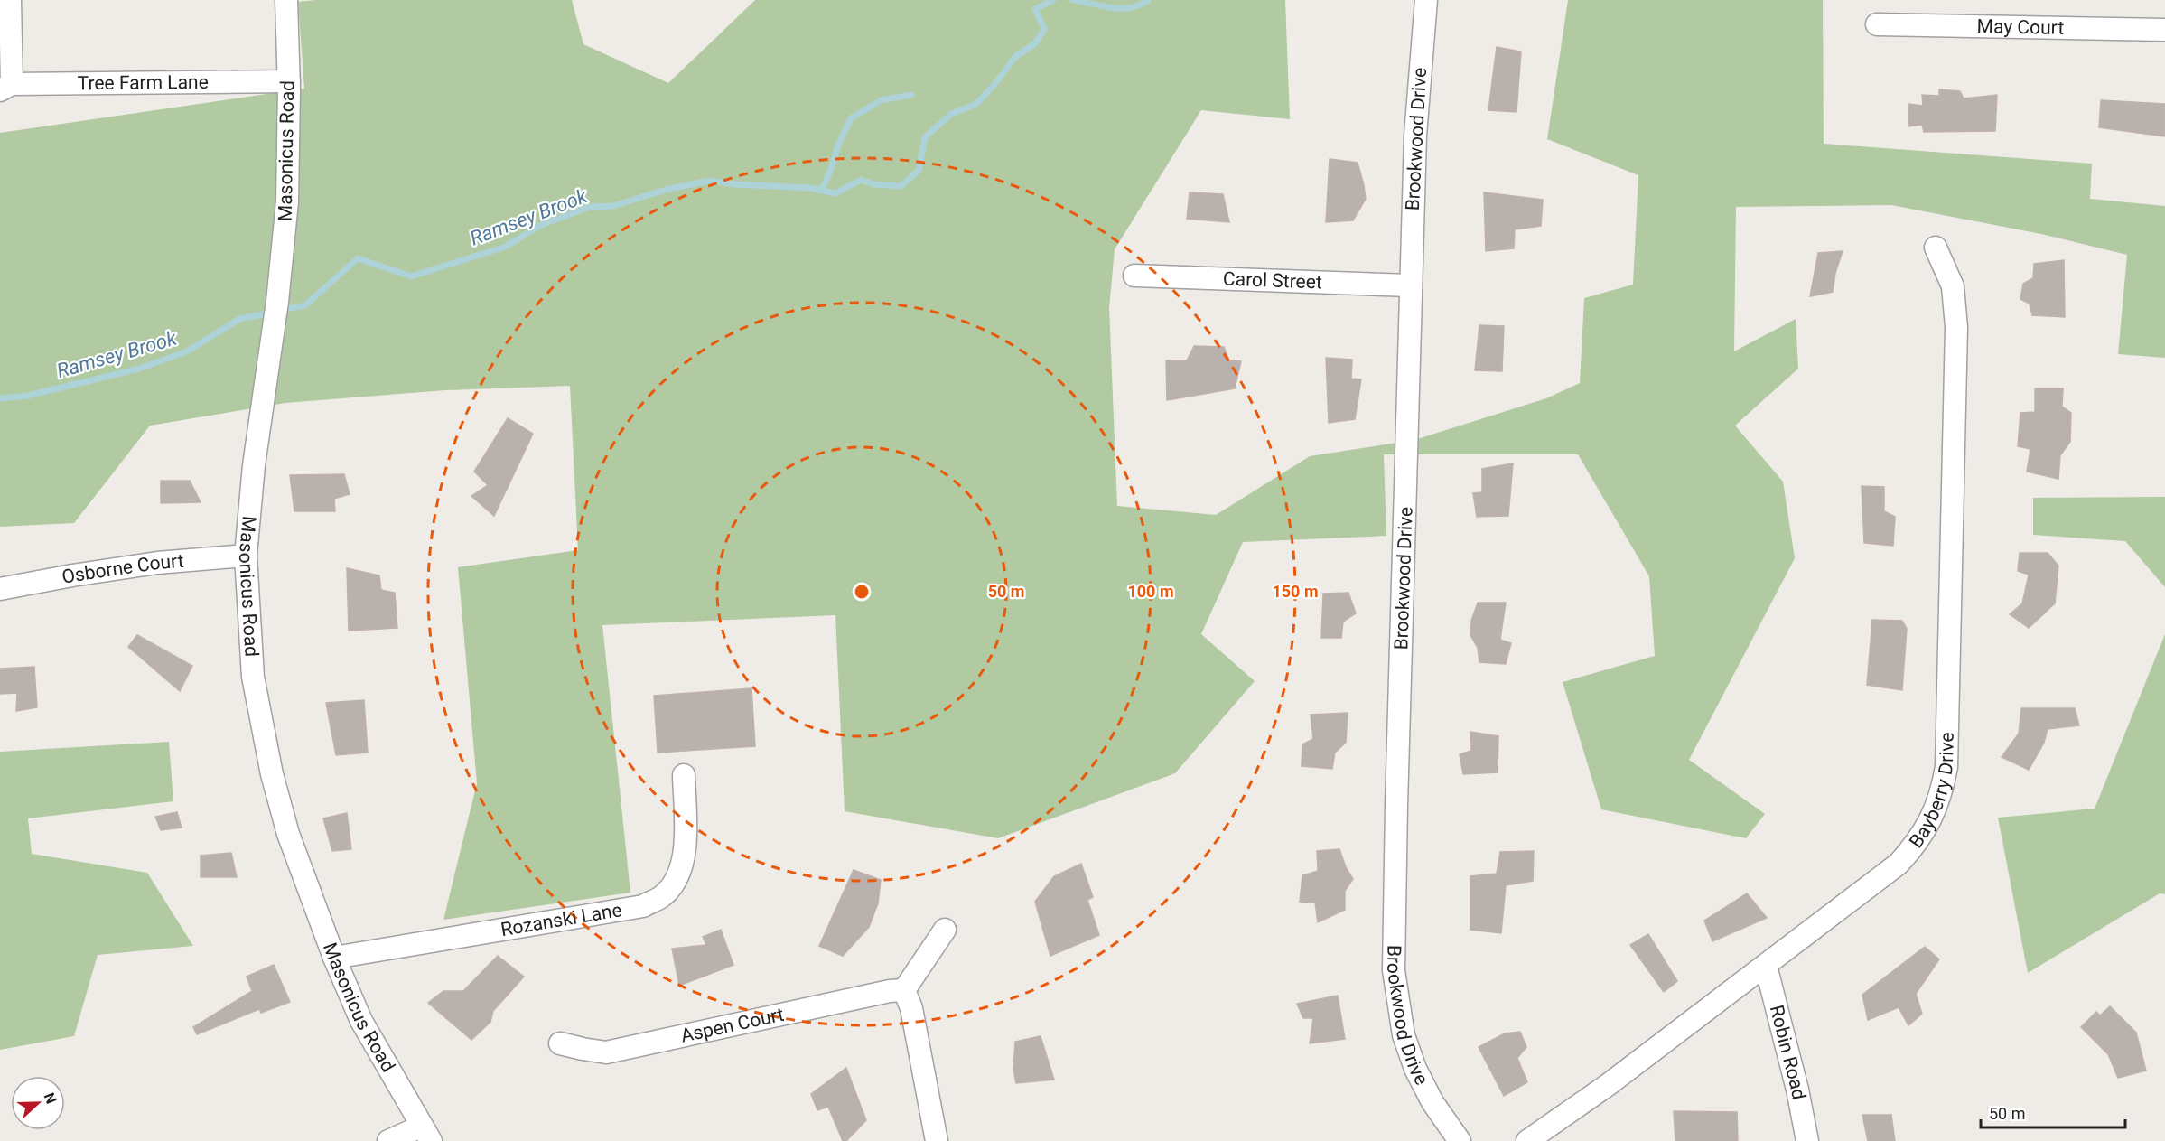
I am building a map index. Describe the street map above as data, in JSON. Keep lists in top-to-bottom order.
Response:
{
  "streets": {
    "street": [
      "May Court",
      "Tree Farm Lane",
      "Brookwood Drive",
      "Masonicus Road",
      "Carol Street",
      "Osborne Court",
      "Bayberry Drive",
      "Rozanski Lane",
      "Aspen Court",
      "Robin Road"
    ]
  },
  "crossings": [
    ["Tree Farm Lane", "Masonicus Road"],
    ["Brookwood Drive", "Carol Street"],
    ["Masonicus Road", "Osborne Court"],
    ["Masonicus Road", "Rozanski Lane"],
    ["Bayberry Drive", "Robin Road"]
  ],
  "water": ["Ramsey Brook"],
  "scale_bar": "50 m",
  "north": "right",
  "rings": ["50 m", "100 m", "150 m"]
}
